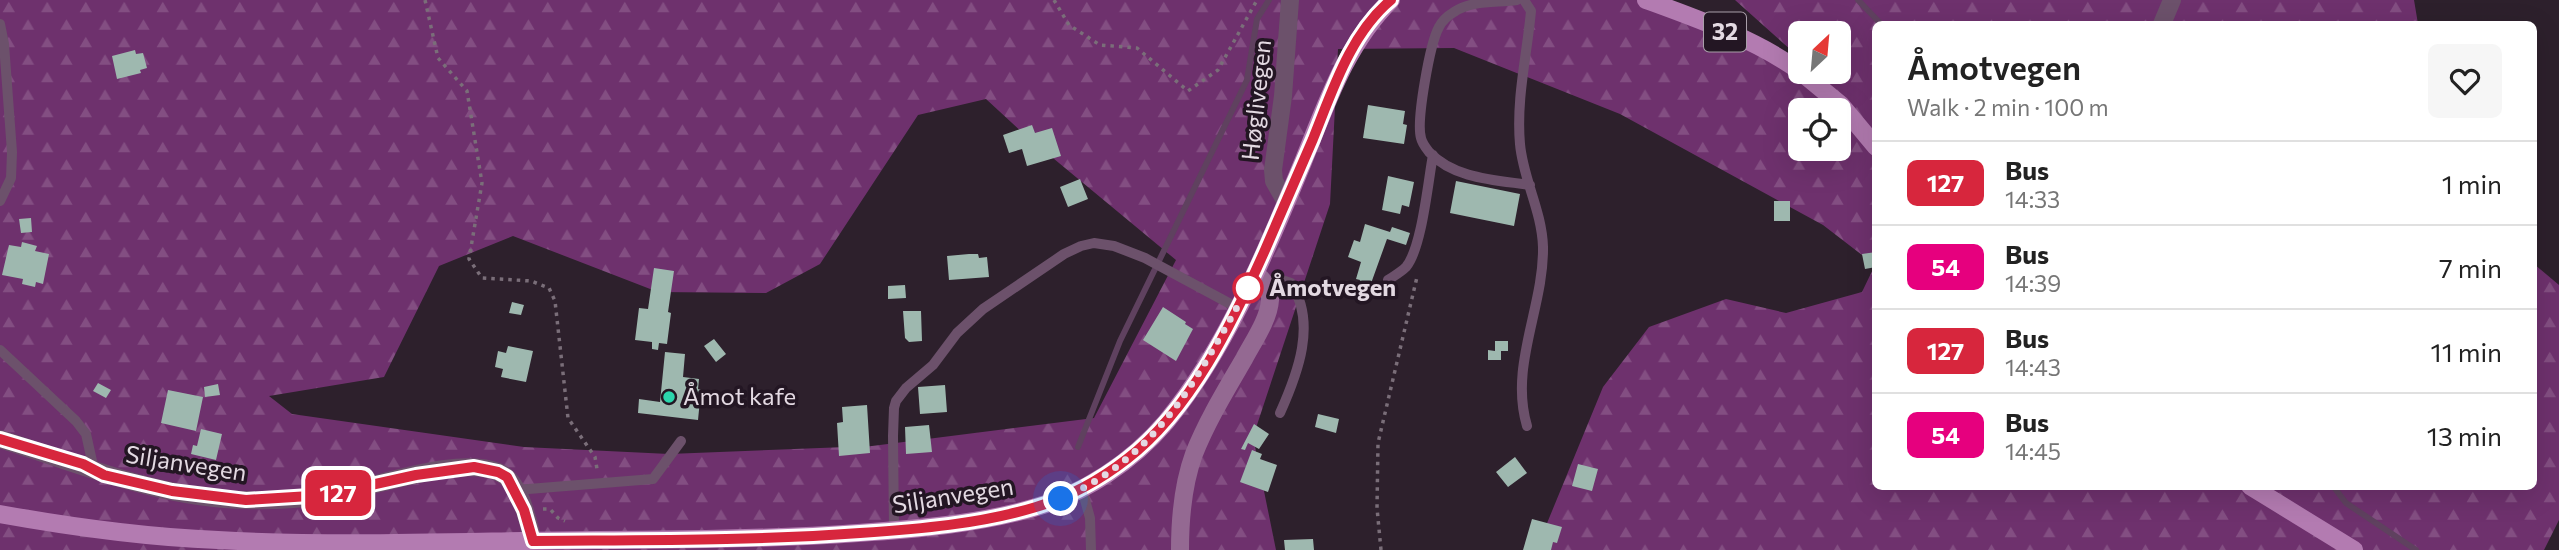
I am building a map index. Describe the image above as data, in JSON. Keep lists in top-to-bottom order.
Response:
{
  "streets": {
    "main road": ["32", "Siljanvegen"],
    "street": ["Høglivegen"]
  },
  "crossings": [
    ["Høglivegen", "Siljanvegen"]
  ],
  "places": ["Åmotvegen", "Åmot kafe"],
  "lines": ["bus line 127"],
  "north": "top right",
  "page": {
    "on_map": "127",
    "heading": ["Åmotvegen", "Walk · 2 min · 100 m"],
    "list": [
      {
        "mark": "127",
        "name": "Bus",
        "note": "14:33",
        "value": "1 min"
      },
      {
        "mark": "54",
        "name": "Bus",
        "note": "14:39",
        "value": "7 min"
      },
      {
        "mark": "127",
        "name": "Bus",
        "note": "14:43",
        "value": "11 min"
      },
      {
        "mark": "54",
        "name": "Bus",
        "note": "14:45",
        "value": "13 min"
      }
    ]
  }
}
